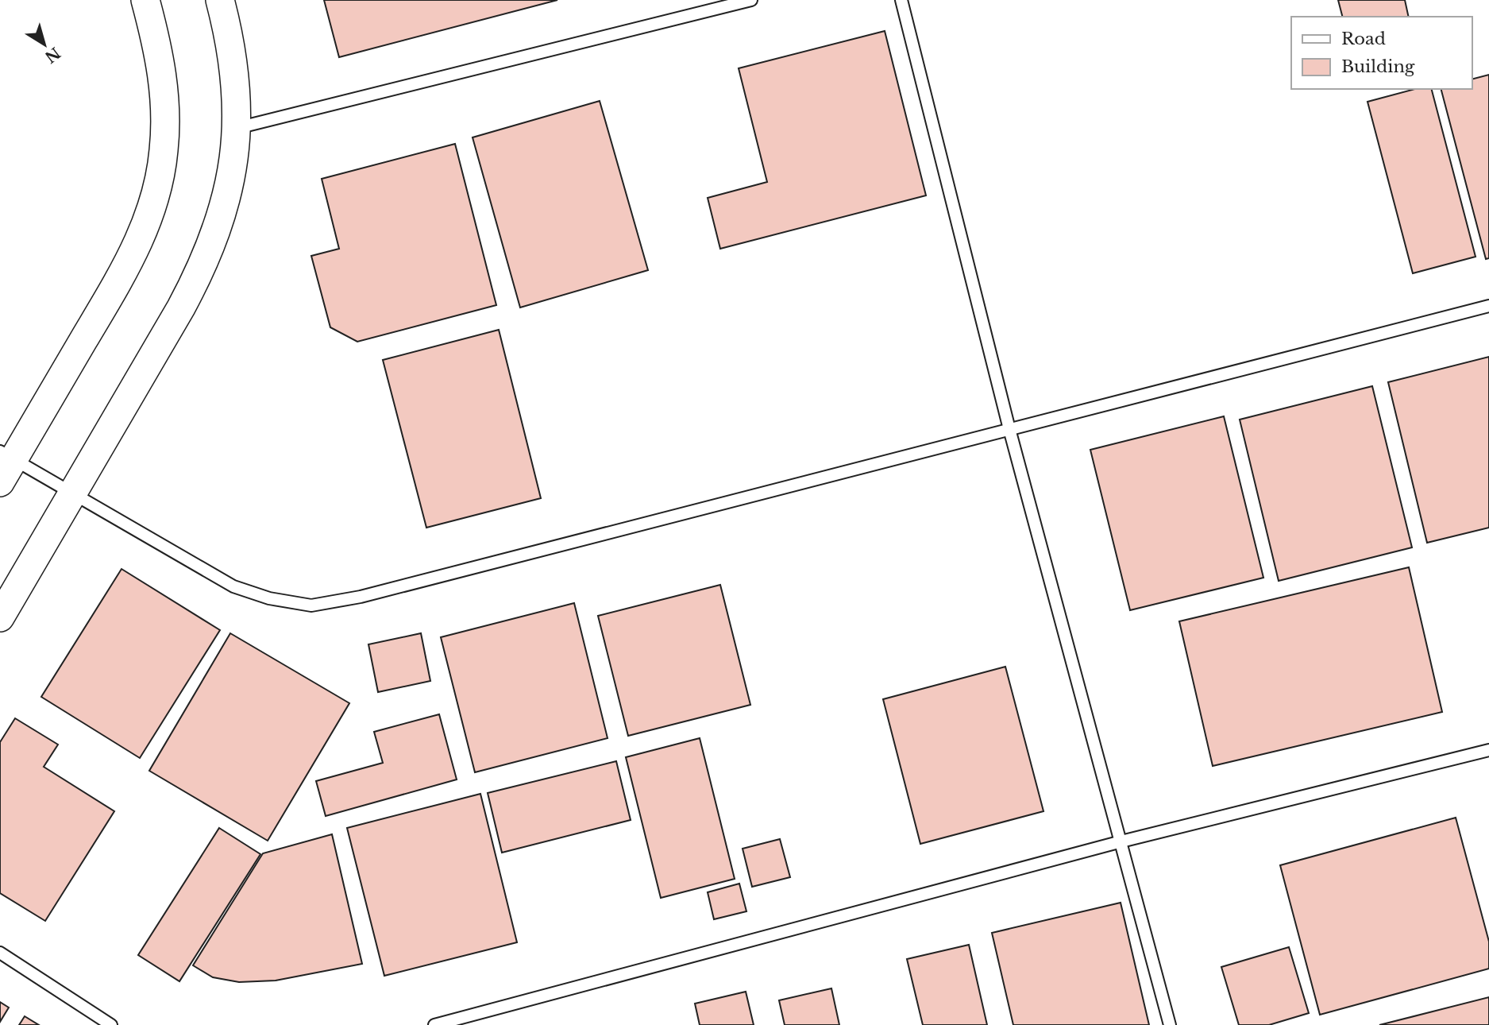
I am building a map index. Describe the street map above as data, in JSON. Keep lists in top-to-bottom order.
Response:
{
  "legend": ["Road", "Building"],
  "north": "bottom right"
}
